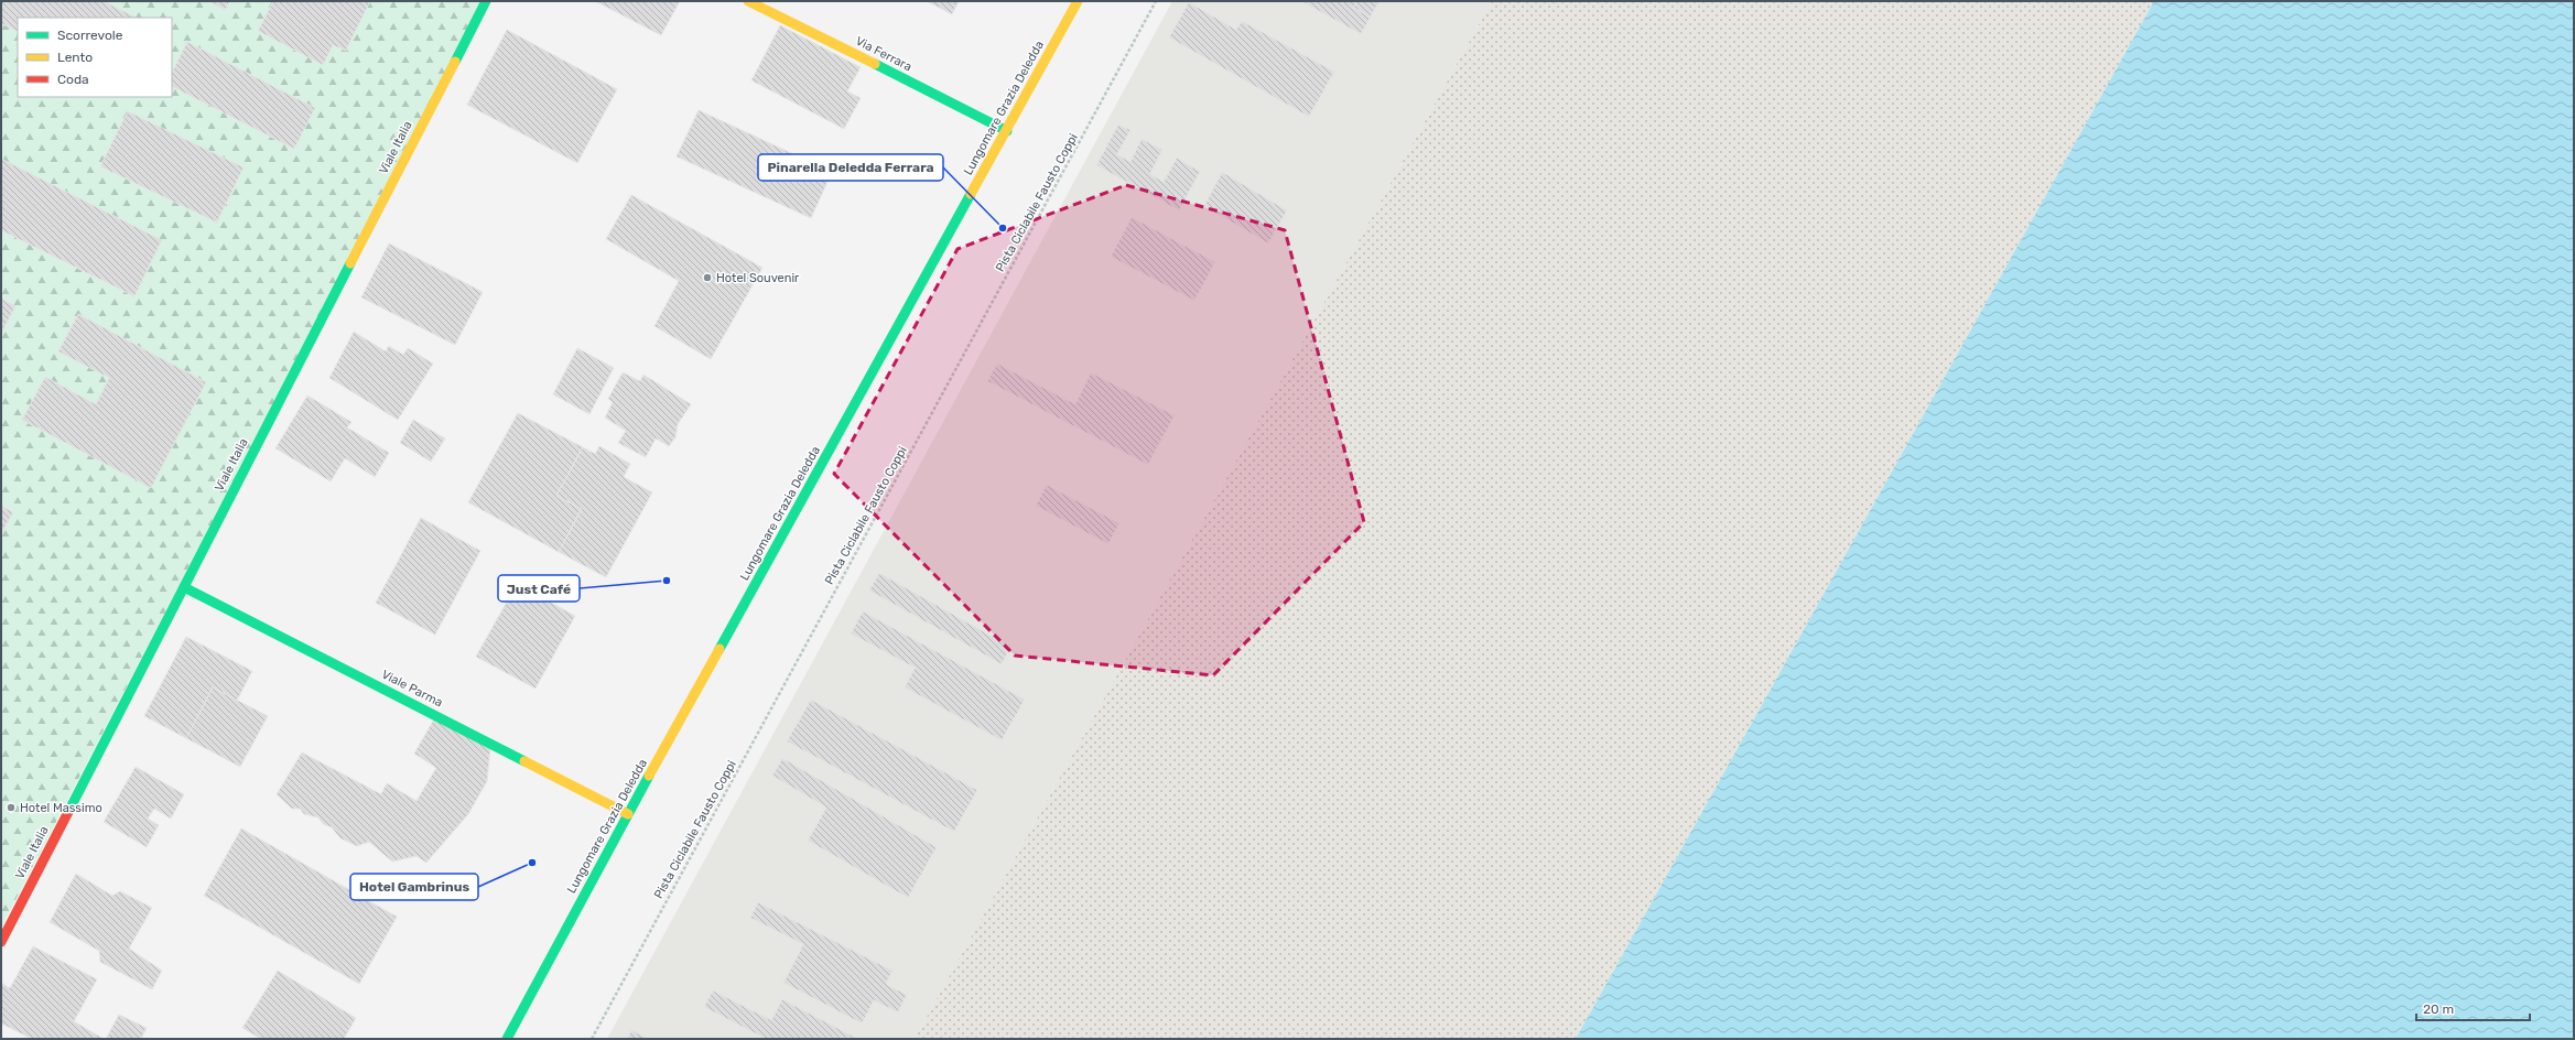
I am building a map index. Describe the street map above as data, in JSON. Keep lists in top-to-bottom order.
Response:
{
  "streets": {
    "street": [
      "Via Ferrara",
      "Lungomare Grazia Deledda",
      "Viale Italia",
      "Viale Parma"
    ],
    "path": ["Pista Ciclabile Fausto Coppi"]
  },
  "crossings": [
    ["Via Ferrara", "Lungomare Grazia Deledda"],
    ["Lungomare Grazia Deledda", "Viale Parma"],
    ["Viale Italia", "Viale Parma"]
  ],
  "places": [
    "Pinarella Deledda Ferrara",
    "Hotel Souvenir",
    "Just Café",
    "Hotel Massimo",
    "Hotel Gambrinus"
  ],
  "legend": ["Scorrevole", "Lento", "Coda"],
  "scale_bar": "20 m"
}
